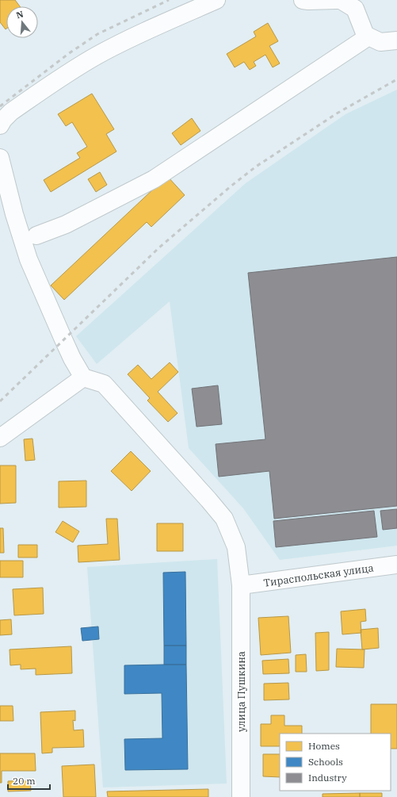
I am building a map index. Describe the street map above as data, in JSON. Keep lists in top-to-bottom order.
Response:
{
  "streets": {
    "street": ["Тираспольская улица", "улица Пушкина"]
  },
  "crossings": [
    ["Тираспольская улица", "улица Пушкина"]
  ],
  "legend": ["Homes", "Schools", "Industry"],
  "scale_bar": "20 m",
  "north": "top"
}
